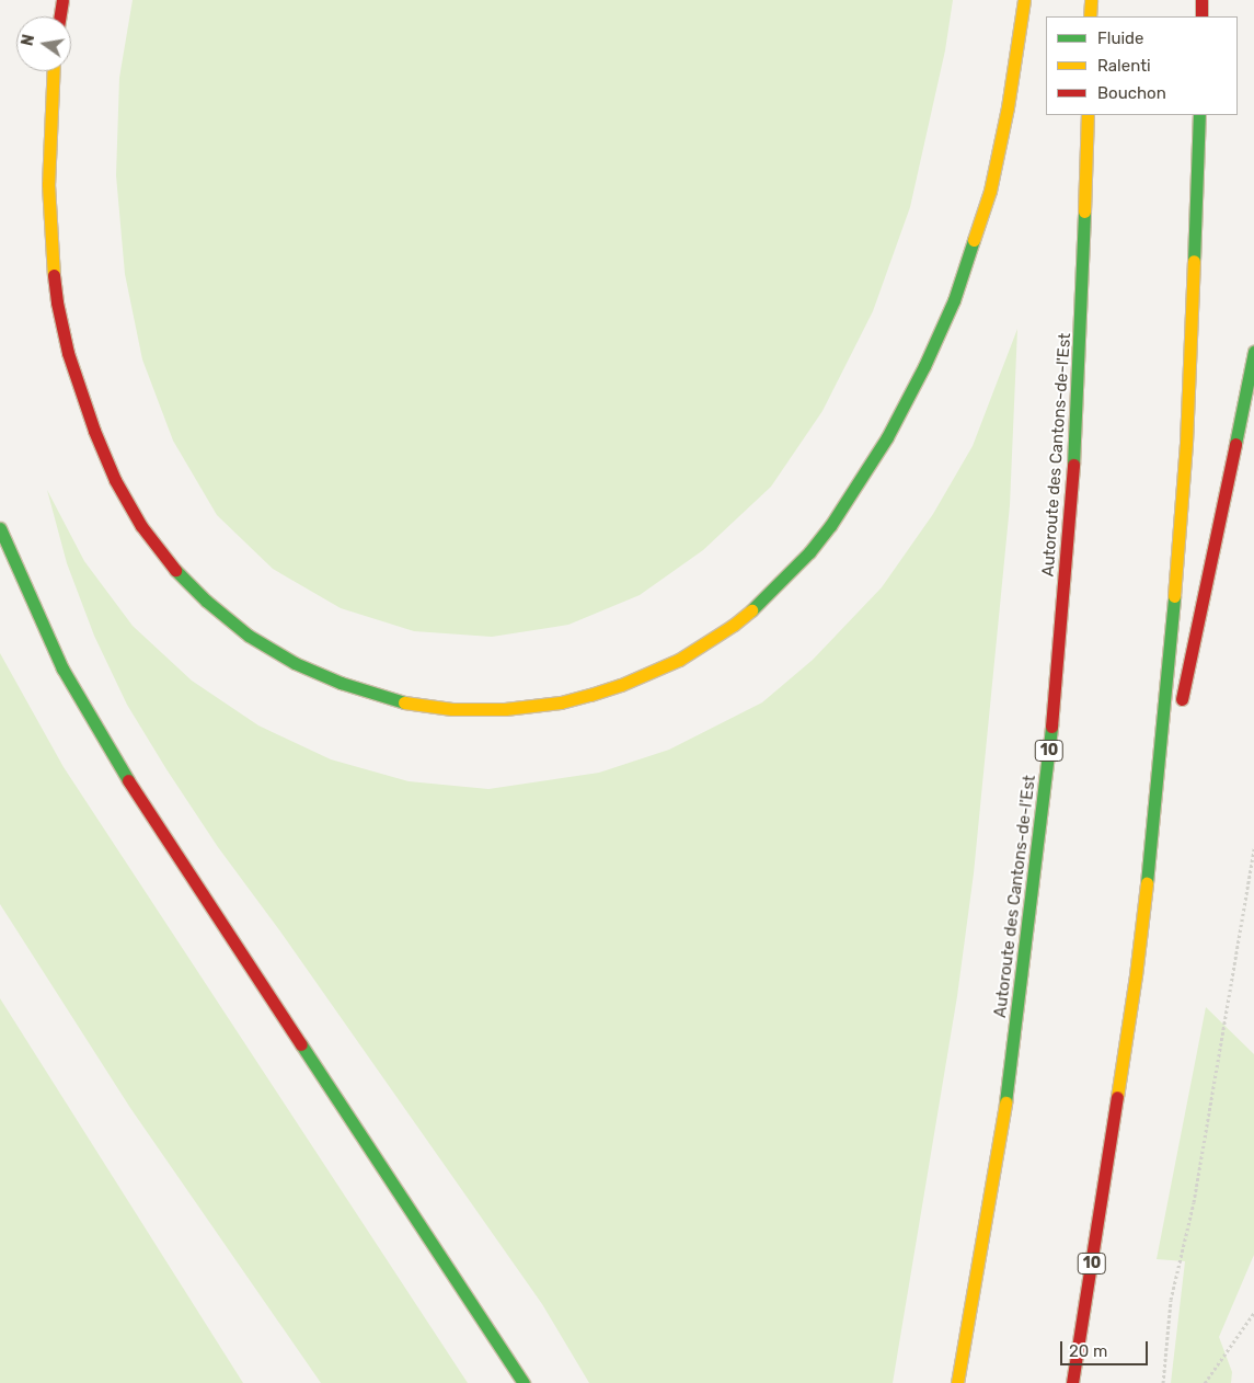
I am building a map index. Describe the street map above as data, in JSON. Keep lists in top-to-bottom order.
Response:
{
  "streets": {
    "highway": ["Autoroute des Cantons-de-l'Est", "10"]
  },
  "legend": ["Fluide", "Ralenti", "Bouchon"],
  "scale_bar": "20 m",
  "north": "left"
}
